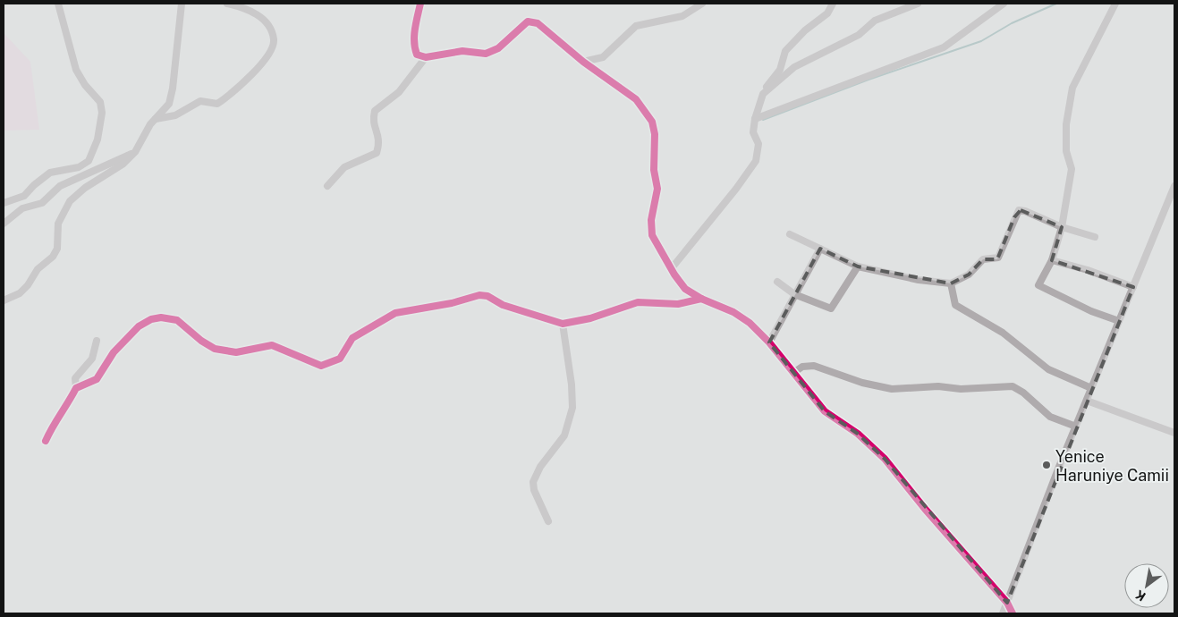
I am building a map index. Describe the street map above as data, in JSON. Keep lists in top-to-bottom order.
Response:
{
  "places": ["Yenice Haruniye Camii"],
  "north": "bottom left"
}
